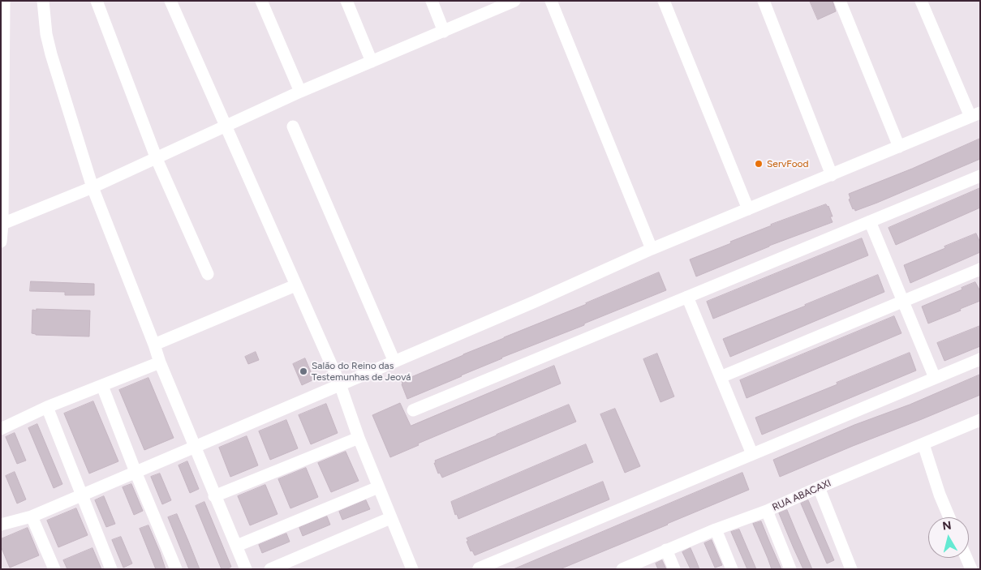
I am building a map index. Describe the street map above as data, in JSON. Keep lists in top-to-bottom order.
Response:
{
  "streets": {
    "street": ["RUA ABACAXI"]
  },
  "places": ["ServFood", "Salão do Reino das Testemunhas de Jeová"],
  "north": "top"
}
